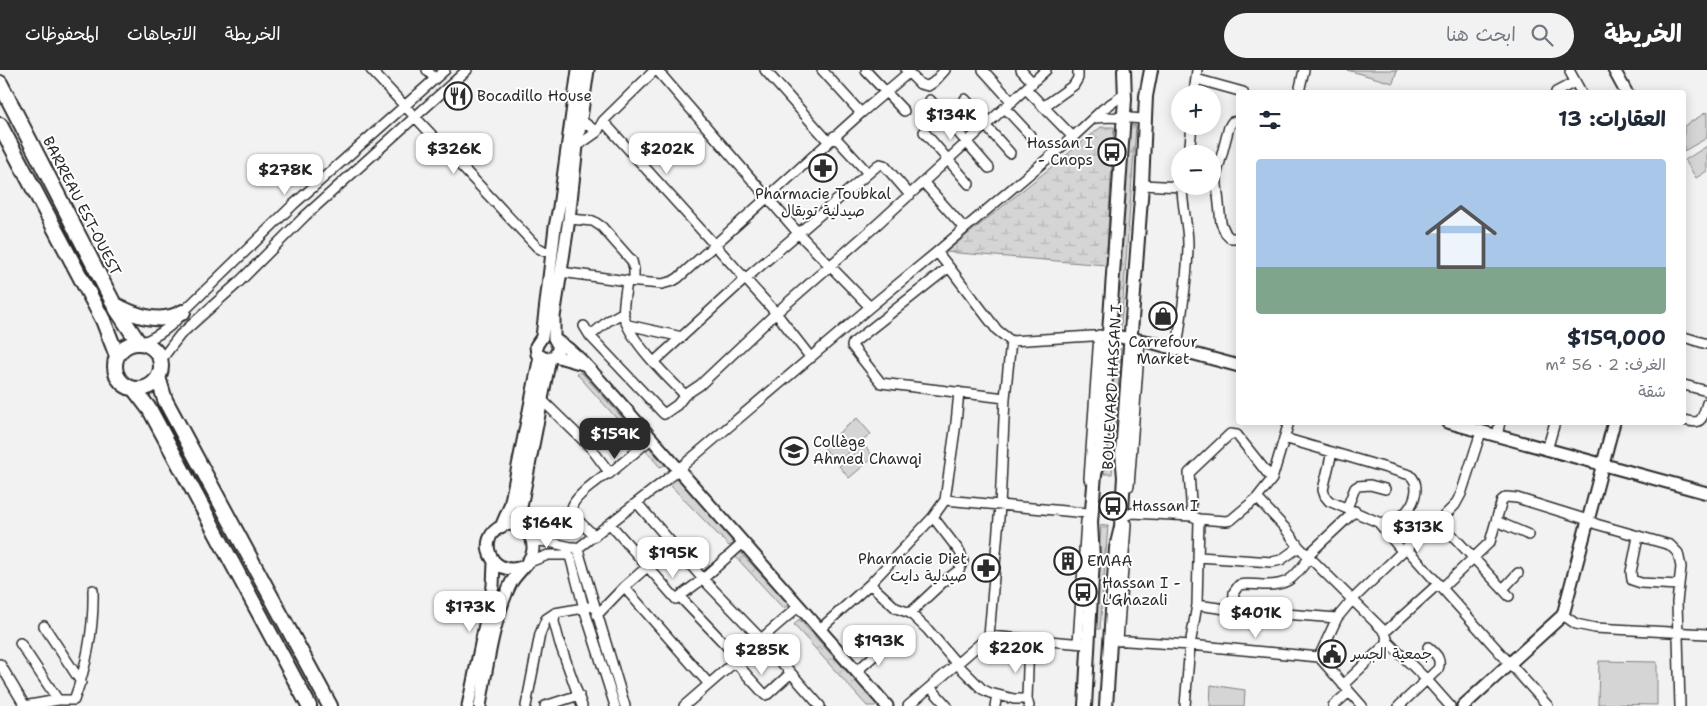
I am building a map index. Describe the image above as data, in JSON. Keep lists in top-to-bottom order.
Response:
{
  "streets": {
    "main road": ["BARREAU EST-OUEST", "BOULEVARD HASSAN I"]
  },
  "places": {
    "restaurant": ["Bocadillo House"],
    "bus stop": ["Hassan I - Cnops", "Hassan I", "Hassan I - L'Ghazali"],
    "pharmacy": ["Pharmacie Toubkal صيدلية توبقال", "Pharmacie Diet صيدلية دايت"],
    "shop": ["Carrefour Market"],
    "school or university": ["Collège Ahmed Chawqi"],
    "building": ["EMAA"],
    "public building": ["جمعية الجسر"]
  },
  "page": {
    "header": "الخريطة",
    "search": "ابحث هنا",
    "nav": ["الخريطة", "الاتجاهات", "المحفوظات"],
    "map_buttons": ["+", "−"],
    "heading": "العقارات: 13",
    "price": [
      "$134K",
      "$326K",
      "$202K",
      "$278K",
      "$159K",
      "$164K",
      "$313K",
      "$195K",
      "$173K",
      "$401K",
      "$193K",
      "$220K",
      "$285K"
    ],
    "list": [
      {
        "name": "$159,000",
        "note": "الغرف: 2 · 56 m² · شقة"
      }
    ]
  }
}
